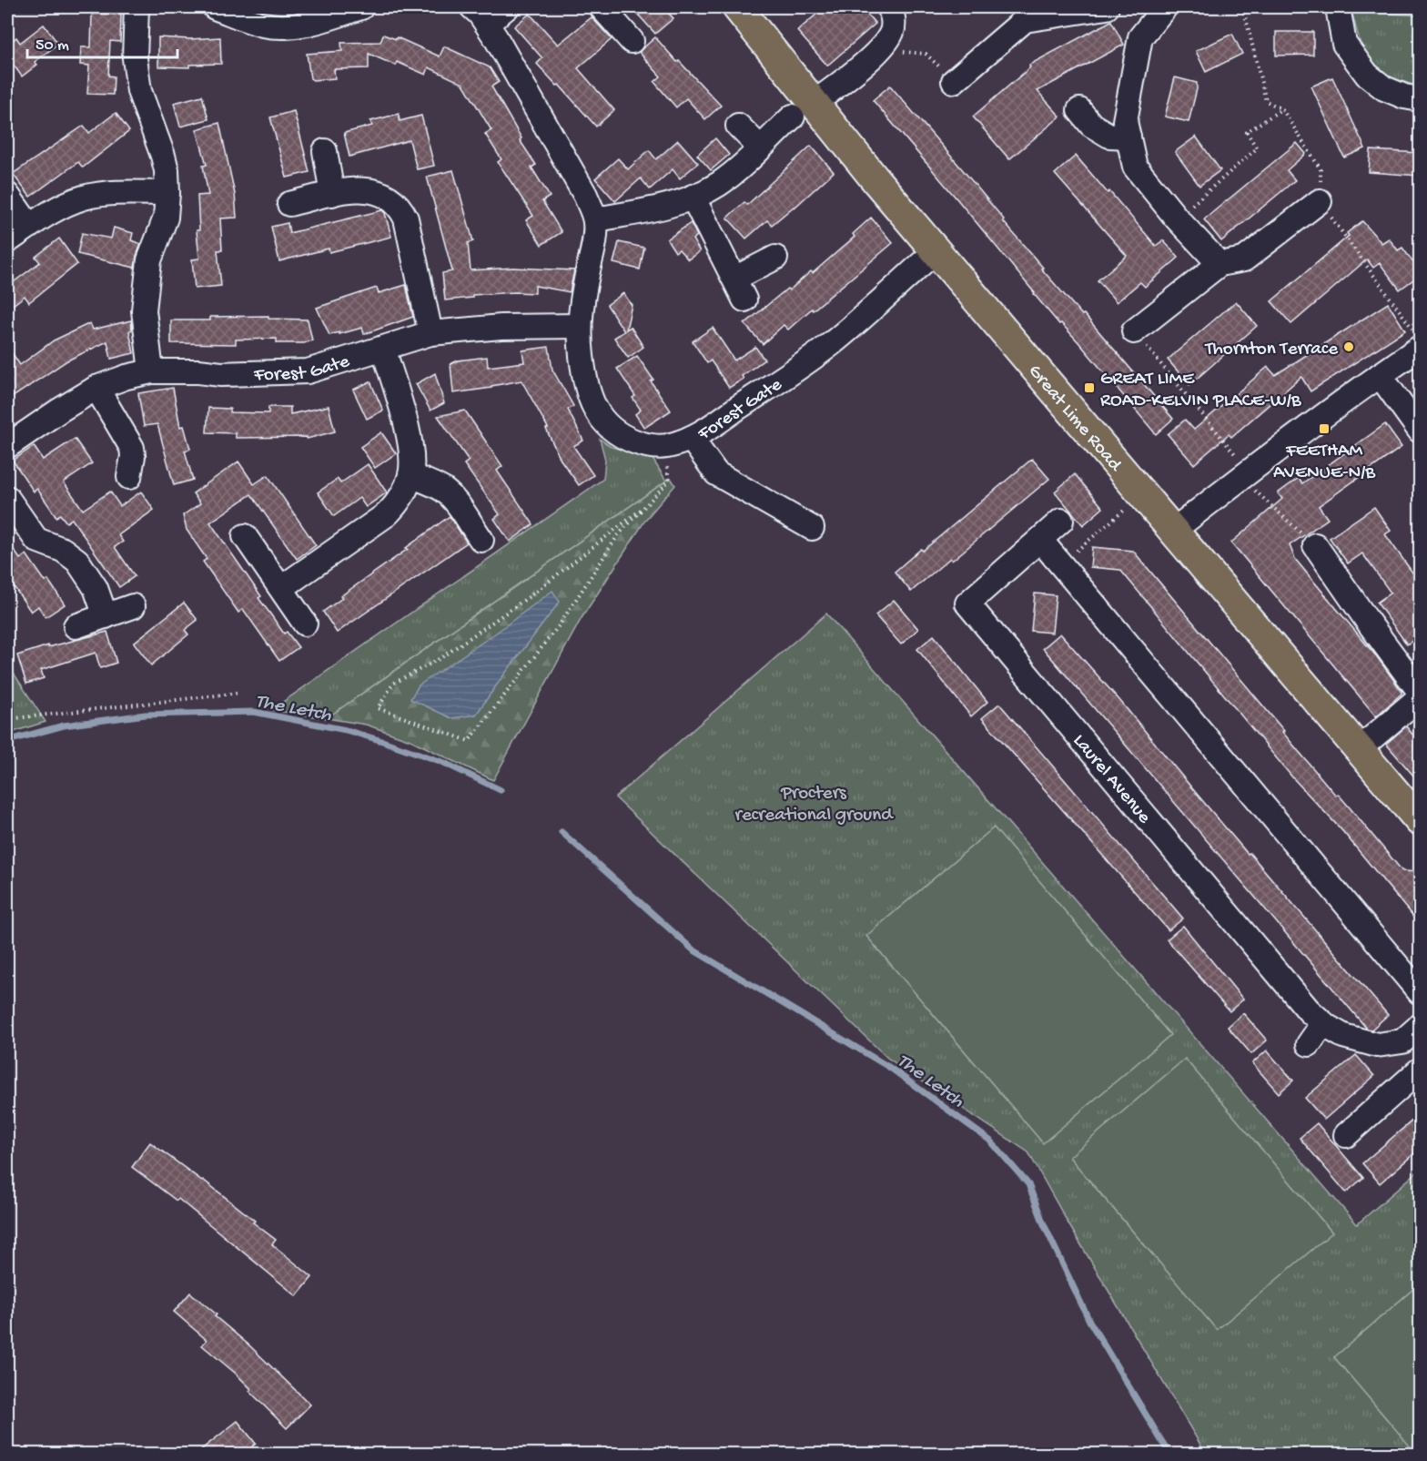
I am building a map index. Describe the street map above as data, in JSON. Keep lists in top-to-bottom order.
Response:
{
  "streets": {
    "main road": ["Great Lime Road"],
    "street": ["Forest Gate", "Laurel Avenue"]
  },
  "crossings": [
    ["Forest Gate", "Great Lime Road"]
  ],
  "water": ["The Letch"],
  "parks": ["Procters recreational ground"],
  "places": {
    "other": ["Thornton Terrace"],
    "transit": ["GREAT LIME ROAD-KELVIN PLACE-W/B", "FEETHAM AVENUE-N/B"]
  },
  "scale_bar": "50 m"
}
